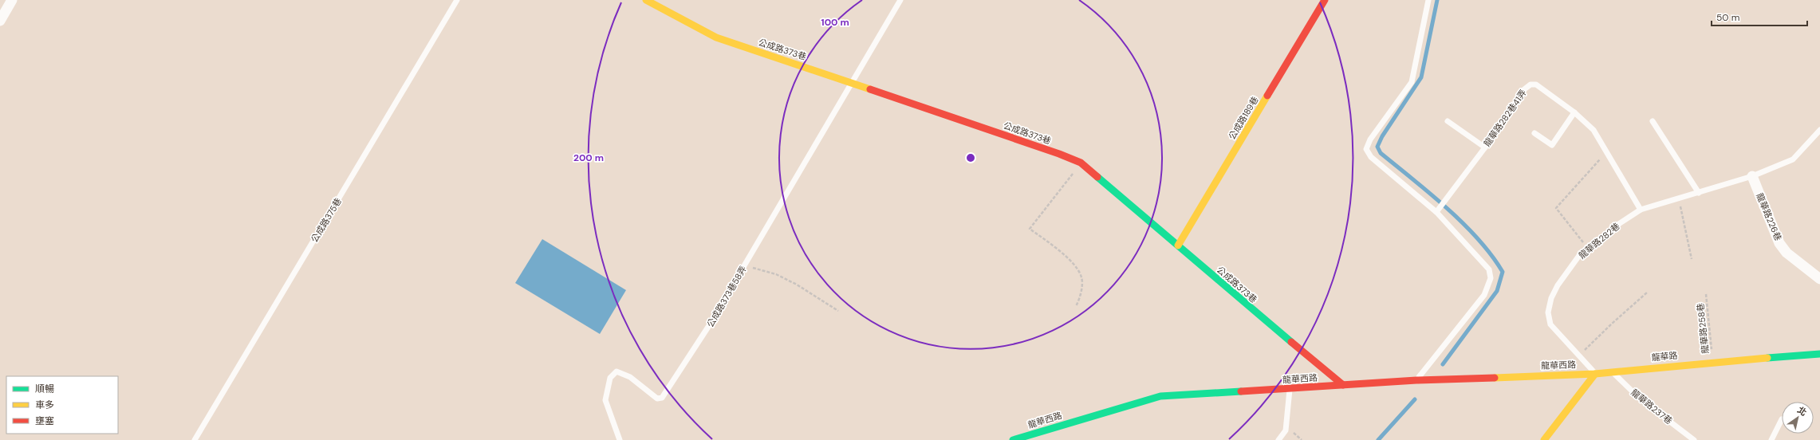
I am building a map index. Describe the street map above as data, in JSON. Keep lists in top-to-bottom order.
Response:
{
  "streets": {
    "street": [
      "公成路373巷",
      "公成路189巷",
      "龍華路226巷",
      "龍華路",
      "龍華西路"
    ],
    "lane": [
      "龍華路282巷41弄",
      "公成路375巷",
      "龍華路282巷",
      "公成路373巷58弄",
      "龍華路237巷"
    ],
    "path": ["龍華路258巷"]
  },
  "crossings": [
    ["公成路373巷", "公成路189巷"],
    ["公成路373巷", "公成路373巷58弄"],
    ["公成路373巷", "龍華西路"],
    ["龍華路282巷41弄", "龍華路282巷"],
    ["龍華路226巷", "龍華路282巷"],
    ["龍華路282巷", "龍華路"],
    ["龍華路282巷", "龍華西路"],
    ["龍華路258巷", "龍華路"],
    ["龍華路", "龍華西路"],
    ["龍華路", "龍華路237巷"]
  ],
  "legend": ["順暢", "車多", "壅塞"],
  "scale_bar": "50 m",
  "north": "top right",
  "rings": ["100 m", "200 m"]
}
